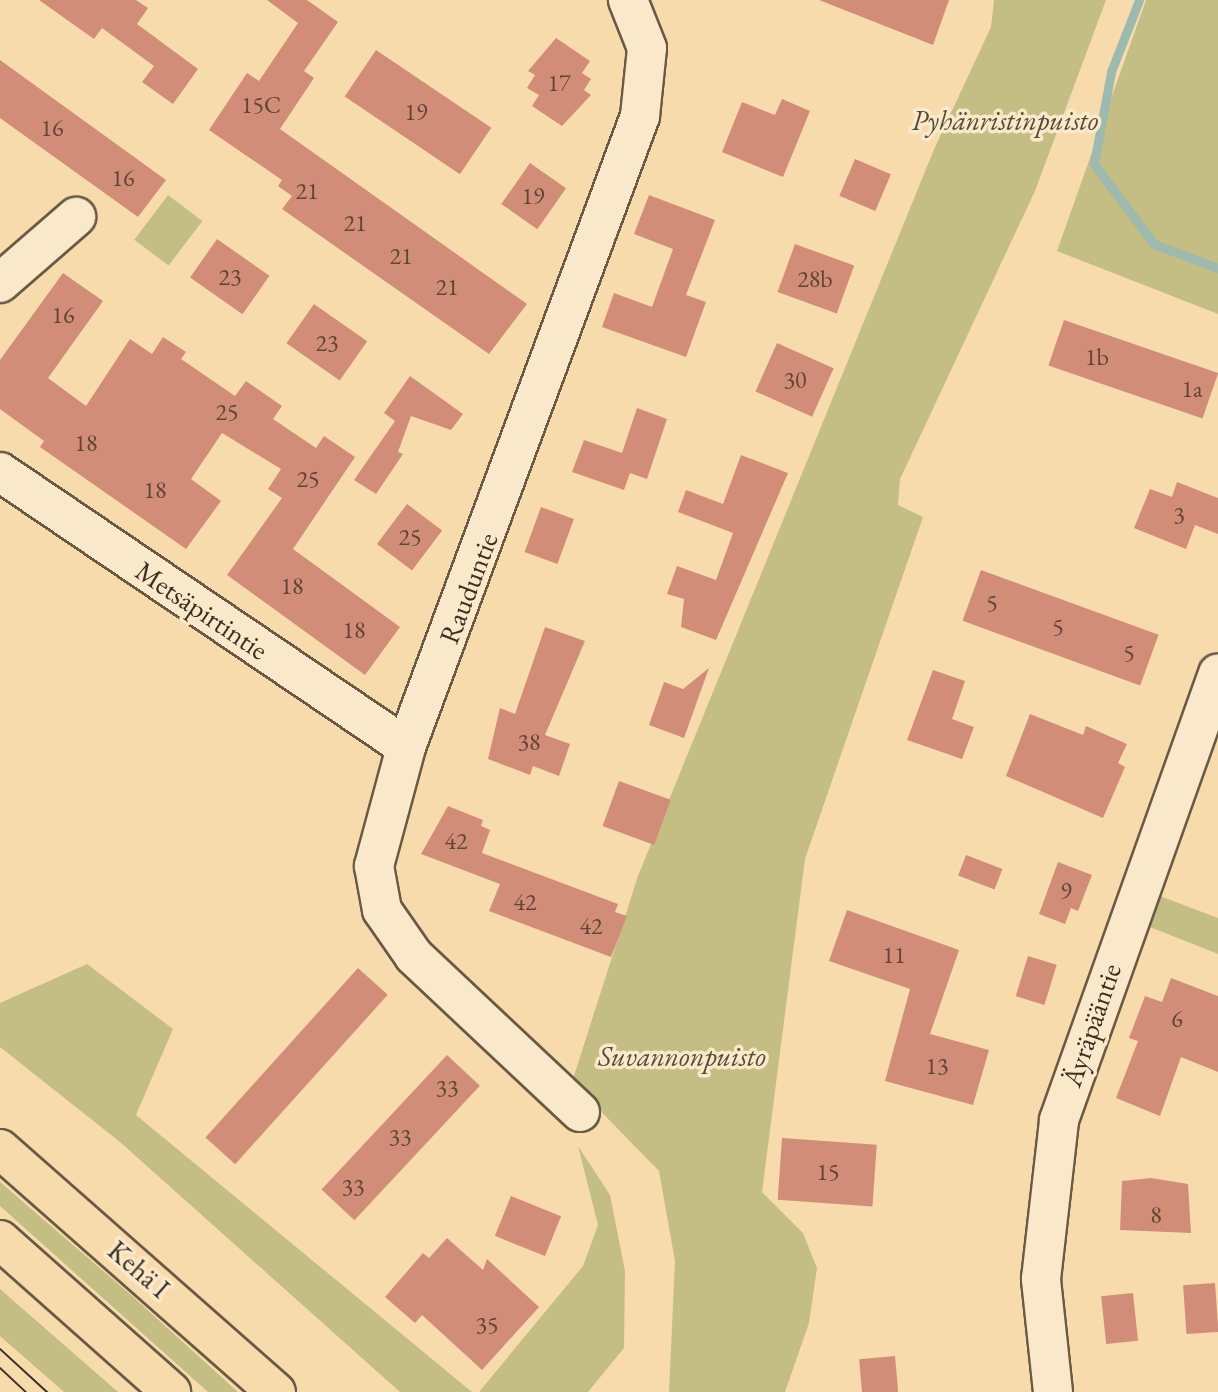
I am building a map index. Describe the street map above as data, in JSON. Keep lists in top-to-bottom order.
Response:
{
  "streets": {
    "highway": ["Kehä I"],
    "street": ["Rauduntie", "Metsäpirtintie", "Äyräpääntie"]
  },
  "crossings": [
    ["Rauduntie", "Metsäpirtintie"]
  ],
  "parks": ["Pyhänristinpuisto", "Suvannonpuisto"],
  "house_numbers": [
    "17",
    "15C",
    "19",
    "16",
    "16",
    "21",
    "19",
    "21",
    "21",
    "23",
    "28b",
    "21",
    "16",
    "23",
    "1b",
    "30",
    "1a",
    "25",
    "18",
    "25",
    "18",
    "3",
    "25",
    "18",
    "5",
    "5",
    "18",
    "5",
    "38",
    "42",
    "9",
    "42",
    "42",
    "11",
    "6",
    "13",
    "33",
    "33",
    "15",
    "33",
    "8",
    "35"
  ]
}
